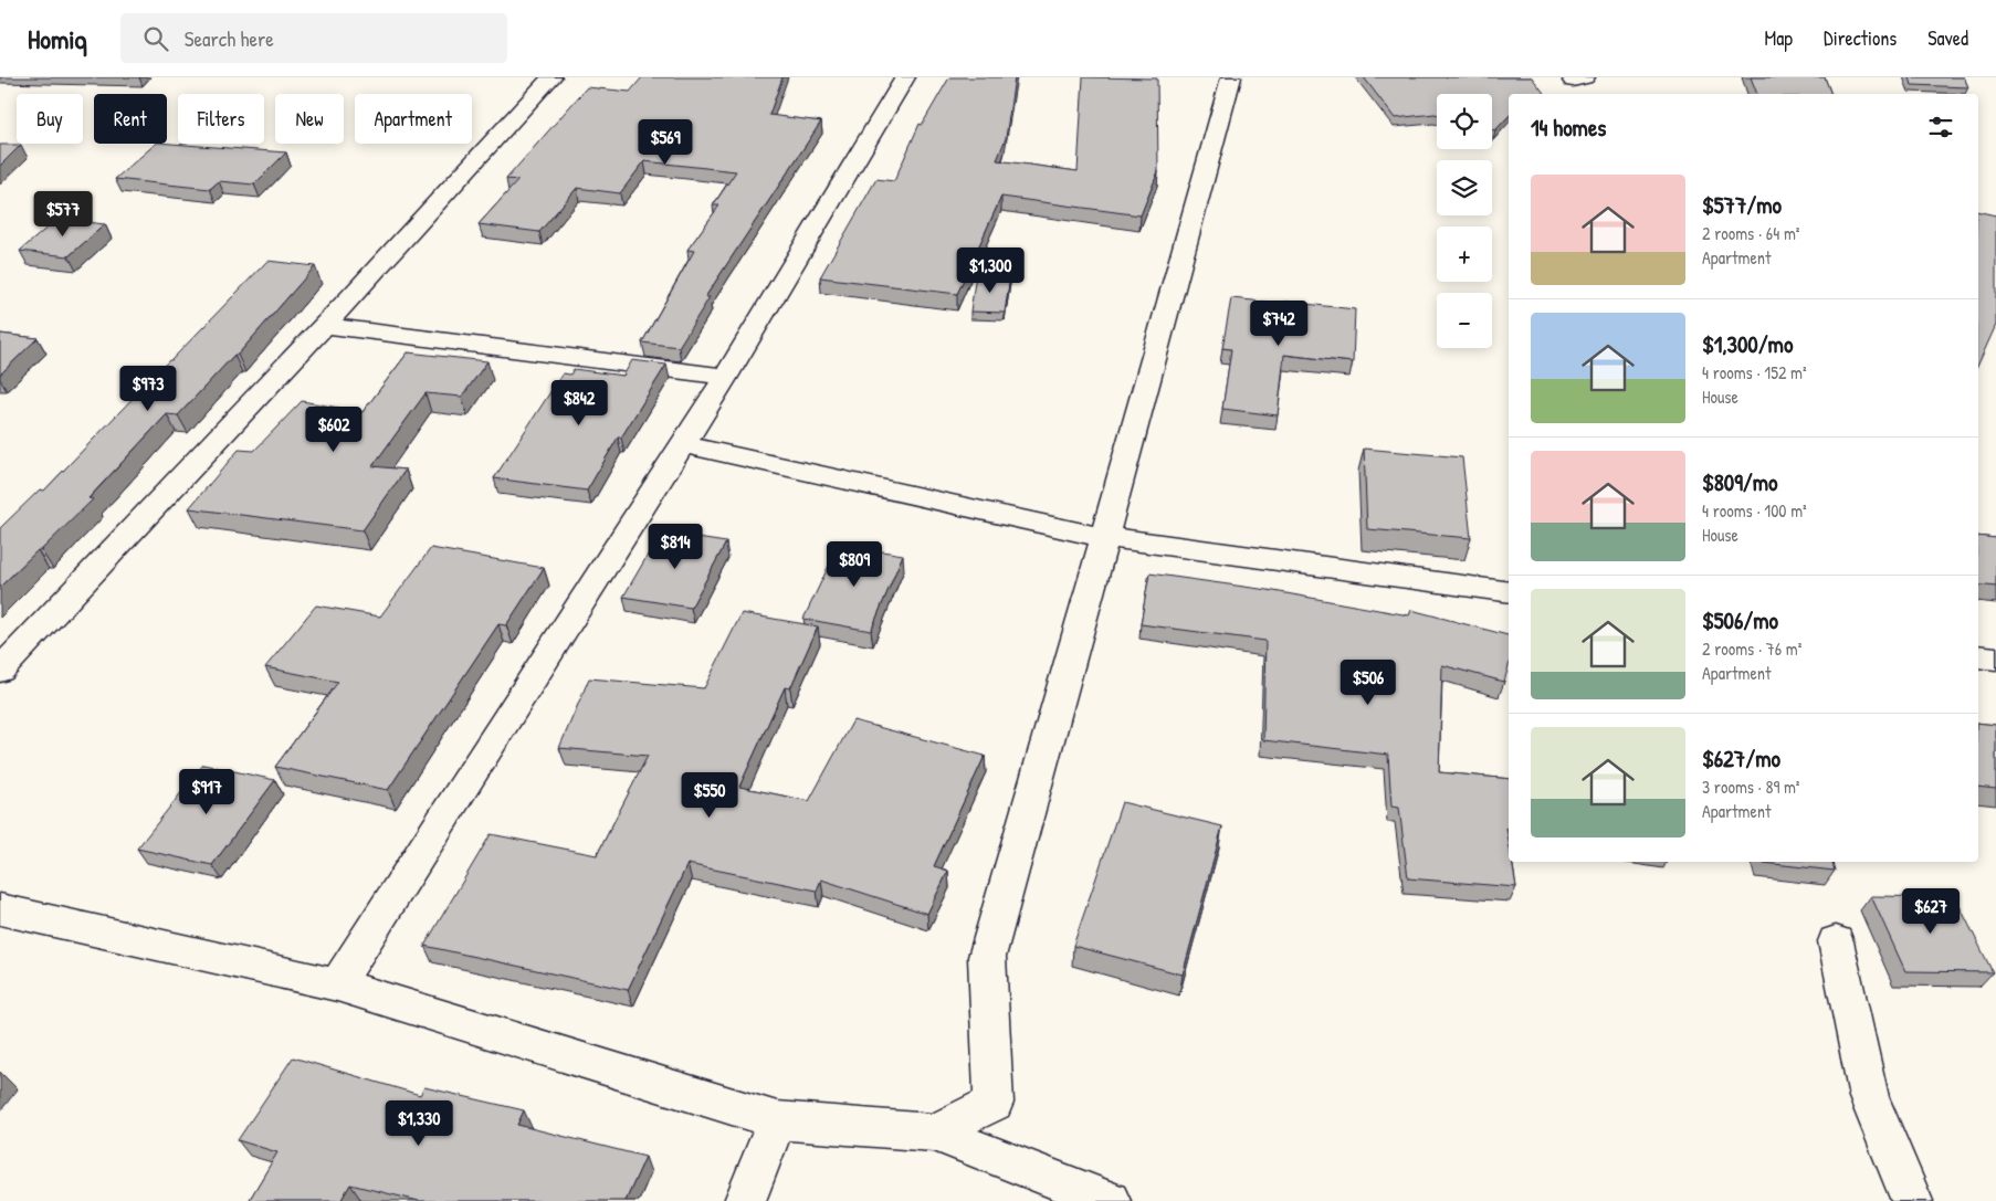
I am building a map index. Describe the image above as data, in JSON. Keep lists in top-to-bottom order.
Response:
{
  "page": {
    "header": "Homiq",
    "search": "Search here",
    "nav": ["Map", "Directions", "Saved"],
    "map_buttons": ["+", "−"],
    "chip": [
      "Buy",
      "Rent",
      "Filters",
      "New",
      "Apartment"
    ],
    "heading": "14 homes",
    "price": [
      "$569",
      "$577",
      "$1,300",
      "$742",
      "$973",
      "$842",
      "$602",
      "$814",
      "$809",
      "$506",
      "$917",
      "$550",
      "$627",
      "$1,330"
    ],
    "list": [
      {
        "name": "$577/mo",
        "note": "2 rooms · 64 m² · Apartment"
      },
      {
        "name": "$1,300/mo",
        "note": "4 rooms · 152 m² · House"
      },
      {
        "name": "$809/mo",
        "note": "4 rooms · 100 m² · House"
      },
      {
        "name": "$506/mo",
        "note": "2 rooms · 76 m² · Apartment"
      },
      {
        "name": "$627/mo",
        "note": "3 rooms · 89 m² · Apartment"
      }
    ]
  }
}
